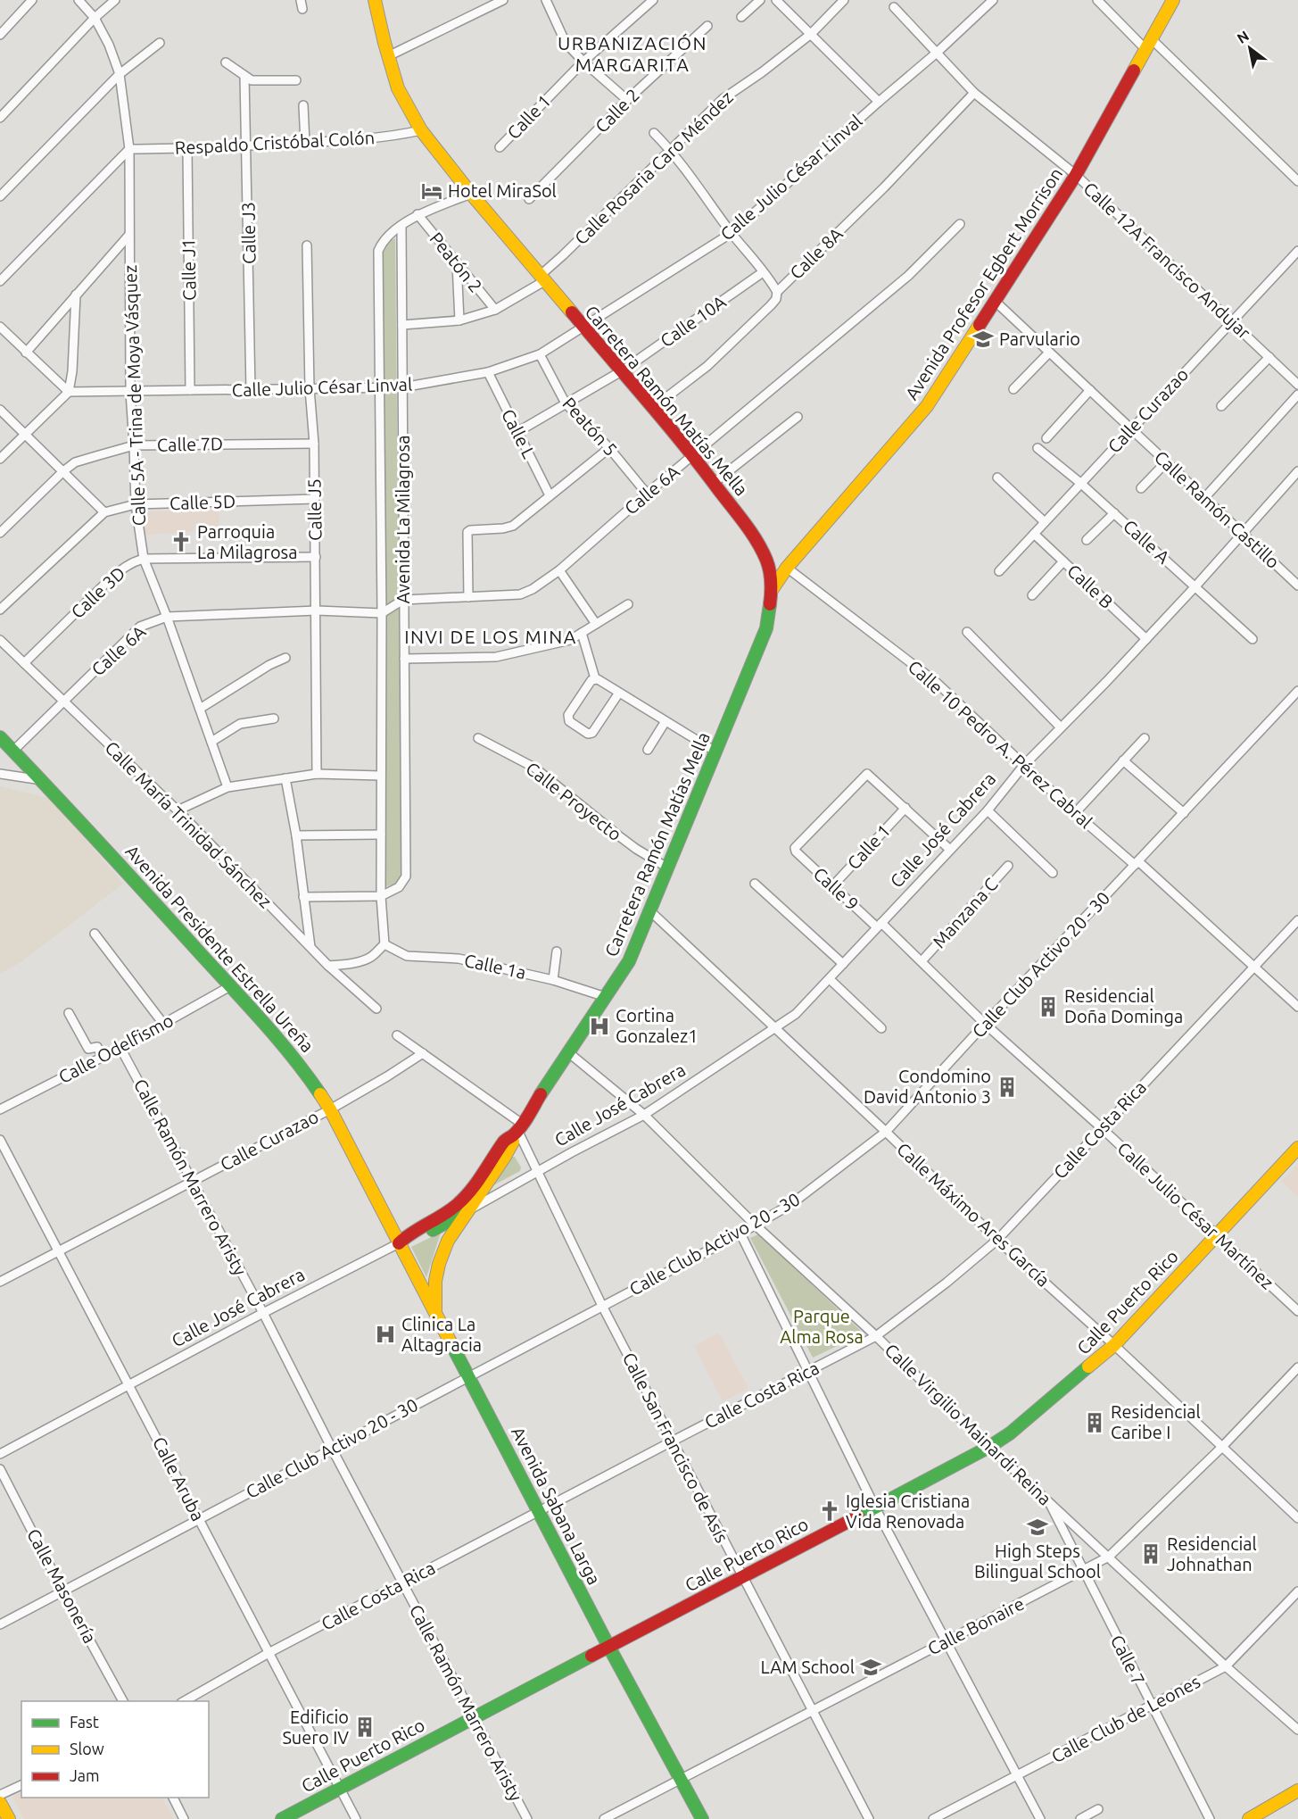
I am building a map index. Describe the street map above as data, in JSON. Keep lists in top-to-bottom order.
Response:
{
  "streets": {
    "main road": [
      "Avenida Profesor Egbert Morrison",
      "Carretera Ramón Matías Mella",
      "Calle José Cabrera",
      "Avenida Presidente Estrella Ureña",
      "Calle Puerto Rico",
      "Avenida Sabana Larga"
    ],
    "street": [
      "Calle 2",
      "Calle 1",
      "Respaldo Cristóbal Colón",
      "Calle Rosaria Caro Méndez",
      "Calle Julio César Linval",
      "Calle J3",
      "Calle 8A",
      "Calle 12A Francisco Andujar",
      "Peatón 2",
      "Calle J1",
      "Calle 10A",
      "Calle 5A - Trina de Moya Vásquez",
      "Calle Curazao",
      "Peatón 5",
      "Calle L",
      "Calle 7D",
      "Calle 6A",
      "Calle 5D",
      "Calle J5",
      "Calle Ramón Castillo",
      "Avenida La Milagrosa",
      "Calle A",
      "Calle B",
      "Calle 3D",
      "Calle 10 Pedro A. Pérez Cabral",
      "Calle Proyecto",
      "Calle María Trinidad Sánchez",
      "Calle 9",
      "Manzana C",
      "Calle Club Activo 20 - 30",
      "Calle 1a",
      "Calle Odelfismo",
      "Calle Costa Rica",
      "Calle Ramón Marrero Aristy",
      "Calle Máximo Ares García",
      "Calle Julio César Martínez",
      "Calle Virgilio Mainardi Reina",
      "Calle San Francisco de Asís",
      "Calle Aruba",
      "Calle Masonería",
      "Calle Bonaire",
      "Calle 7",
      "Calle Club de Leones"
    ]
  },
  "crossings": [
    ["Calle 1", "Calle 9"],
    ["Respaldo Cristóbal Colón", "Calle J3"],
    ["Respaldo Cristóbal Colón", "Calle J1"],
    ["Respaldo Cristóbal Colón", "Calle 5A - Trina de Moya Vásquez"],
    ["Respaldo Cristóbal Colón", "Carretera Ramón Matías Mella"],
    ["Calle Rosaria Caro Méndez", "Peatón 2"],
    ["Calle Rosaria Caro Méndez", "Carretera Ramón Matías Mella"],
    ["Calle Rosaria Caro Méndez", "Avenida La Milagrosa"],
    ["Calle Julio César Linval", "Calle J3"],
    ["Calle Julio César Linval", "Calle 12A Francisco Andujar"],
    ["Calle Julio César Linval", "Calle J1"],
    ["Calle Julio César Linval", "Calle 5A - Trina de Moya Vásquez"],
    ["Calle Julio César Linval", "Carretera Ramón Matías Mella"],
    ["Calle Julio César Linval", "Peatón 5"],
    ["Calle Julio César Linval", "Calle L"],
    ["Calle Julio César Linval", "Calle J5"],
    ["Calle Julio César Linval", "Avenida La Milagrosa"],
    ["Calle 8A", "Calle 12A Francisco Andujar"],
    ["Calle 8A", "Carretera Ramón Matías Mella"],
    ["Calle 12A Francisco Andujar", "Avenida Profesor Egbert Morrison"],
    ["Calle 12A Francisco Andujar", "Calle Curazao"],
    ["Peatón 2", "Avenida La Milagrosa"],
    ["Avenida Profesor Egbert Morrison", "Carretera Ramón Matías Mella"],
    ["Avenida Profesor Egbert Morrison", "Calle Ramón Castillo"],
    ["Avenida Profesor Egbert Morrison", "Calle 10 Pedro A. Pérez Cabral"],
    ["Calle 10A", "Carretera Ramón Matías Mella"],
    ["Calle 10A", "Peatón 5"],
    ["Calle 10A", "Calle L"],
    ["Calle 5A - Trina de Moya Vásquez", "Calle 7D"],
    ["Calle 5A - Trina de Moya Vásquez", "Calle 6A"],
    ["Calle 5A - Trina de Moya Vásquez", "Calle 5D"],
    ["Calle 5A - Trina de Moya Vásquez", "Calle 3D"],
    ["Carretera Ramón Matías Mella", "Calle 6A"],
    ["Carretera Ramón Matías Mella", "Avenida La Milagrosa"],
    ["Carretera Ramón Matías Mella", "Calle Proyecto"],
    ["Carretera Ramón Matías Mella", "Calle José Cabrera"],
    ["Carretera Ramón Matías Mella", "Calle 1a"],
    ["Carretera Ramón Matías Mella", "Calle Máximo Ares García"],
    ["Carretera Ramón Matías Mella", "Calle Virgilio Mainardi Reina"],
    ["Carretera Ramón Matías Mella", "Calle San Francisco de Asís"],
    ["Carretera Ramón Matías Mella", "Avenida Sabana Larga"],
    ["Calle Curazao", "Calle Ramón Castillo"],
    ["Calle Curazao", "Calle A"],
    ["Calle Curazao", "Calle B"],
    ["Calle Curazao", "Avenida Presidente Estrella Ureña"],
    ["Calle Curazao", "Calle Ramón Marrero Aristy"],
    ["Calle Curazao", "Calle Aruba"],
    ["Peatón 5", "Calle 6A"],
    ["Calle 7D", "Calle J5"],
    ["Calle 6A", "Calle J5"],
    ["Calle 6A", "Avenida La Milagrosa"],
    ["Calle 6A", "Calle María Trinidad Sánchez"],
    ["Calle 6A", "Avenida Presidente Estrella Ureña"],
    ["Calle 5D", "Calle J5"],
    ["Calle J5", "Calle 3D"],
    ["Calle Ramón Castillo", "Calle José Cabrera"],
    ["Avenida La Milagrosa", "Calle 1a"],
    ["Calle A", "Calle José Cabrera"],
    ["Calle B", "Calle José Cabrera"],
    ["Calle 3D", "Calle María Trinidad Sánchez"],
    ["Calle 10 Pedro A. Pérez Cabral", "Calle José Cabrera"],
    ["Calle 10 Pedro A. Pérez Cabral", "Calle Club Activo 20 - 30"],
    ["Calle 10 Pedro A. Pérez Cabral", "Calle Costa Rica"],
    ["Calle José Cabrera", "Calle 9"],
    ["Calle José Cabrera", "Calle Ramón Marrero Aristy"],
    ["Calle José Cabrera", "Calle Máximo Ares García"],
    ["Calle José Cabrera", "Calle Julio César Martínez"],
    ["Calle José Cabrera", "Calle Virgilio Mainardi Reina"],
    ["Calle José Cabrera", "Calle San Francisco de Asís"],
    ["Calle José Cabrera", "Calle Aruba"],
    ["Calle José Cabrera", "Avenida Sabana Larga"],
    ["Calle 9", "Calle Julio César Martínez"],
    ["Manzana C", "Calle Julio César Martínez"],
    ["Avenida Presidente Estrella Ureña", "Calle Odelfismo"],
    ["Avenida Presidente Estrella Ureña", "Avenida Sabana Larga"],
    ["Calle Club Activo 20 - 30", "Calle Ramón Marrero Aristy"],
    ["Calle Club Activo 20 - 30", "Calle Máximo Ares García"],
    ["Calle Club Activo 20 - 30", "Calle Julio César Martínez"],
    ["Calle Club Activo 20 - 30", "Calle Virgilio Mainardi Reina"],
    ["Calle Club Activo 20 - 30", "Calle San Francisco de Asís"],
    ["Calle Club Activo 20 - 30", "Calle Aruba"],
    ["Calle Club Activo 20 - 30", "Avenida Sabana Larga"],
    ["Calle Club Activo 20 - 30", "Calle Masonería"],
    ["Calle Odelfismo", "Calle Ramón Marrero Aristy"],
    ["Calle Costa Rica", "Calle Ramón Marrero Aristy"],
    ["Calle Costa Rica", "Calle Máximo Ares García"],
    ["Calle Costa Rica", "Calle Julio César Martínez"],
    ["Calle Costa Rica", "Calle Virgilio Mainardi Reina"],
    ["Calle Costa Rica", "Calle San Francisco de Asís"],
    ["Calle Costa Rica", "Calle Aruba"],
    ["Calle Costa Rica", "Avenida Sabana Larga"],
    ["Calle Ramón Marrero Aristy", "Calle Puerto Rico"],
    ["Calle Máximo Ares García", "Calle Puerto Rico"],
    ["Calle Máximo Ares García", "Calle Bonaire"],
    ["Calle Julio César Martínez", "Calle Puerto Rico"],
    ["Calle Puerto Rico", "Calle Virgilio Mainardi Reina"],
    ["Calle Puerto Rico", "Calle San Francisco de Asís"],
    ["Calle Puerto Rico", "Calle Aruba"],
    ["Calle Puerto Rico", "Avenida Sabana Larga"],
    ["Calle Virgilio Mainardi Reina", "Calle Bonaire"],
    ["Calle Virgilio Mainardi Reina", "Calle 7"],
    ["Calle Virgilio Mainardi Reina", "Calle Club de Leones"],
    ["Calle San Francisco de Asís", "Calle Bonaire"],
    ["Avenida Sabana Larga", "Calle Bonaire"],
    ["Calle Bonaire", "Calle 7"],
    ["Calle 7", "Calle Club de Leones"]
  ],
  "districts": ["URBANIZACIÓN MARGARITA", "INVI DE LOS MINA"],
  "parks": ["Parque Alma Rosa"],
  "places": {
    "hotel": ["Hotel MiraSol"],
    "school or university": ["Parvulario", "High Steps Bilingual School", "LAM School"],
    "church": ["Parroquia La Milagrosa", "Iglesia Cristiana Vida Renovada"],
    "building": [
      "Residencial Doña Dominga",
      "Condomino David Antonio 3",
      "Residencial Caribe I",
      "Residencial Johnathan",
      "Edificio Suero IV"
    ],
    "hospital": ["Cortina Gonzalez1", "Clinica La Altagracia"]
  },
  "legend": ["Fast", "Slow", "Jam"],
  "north": "top left"
}
